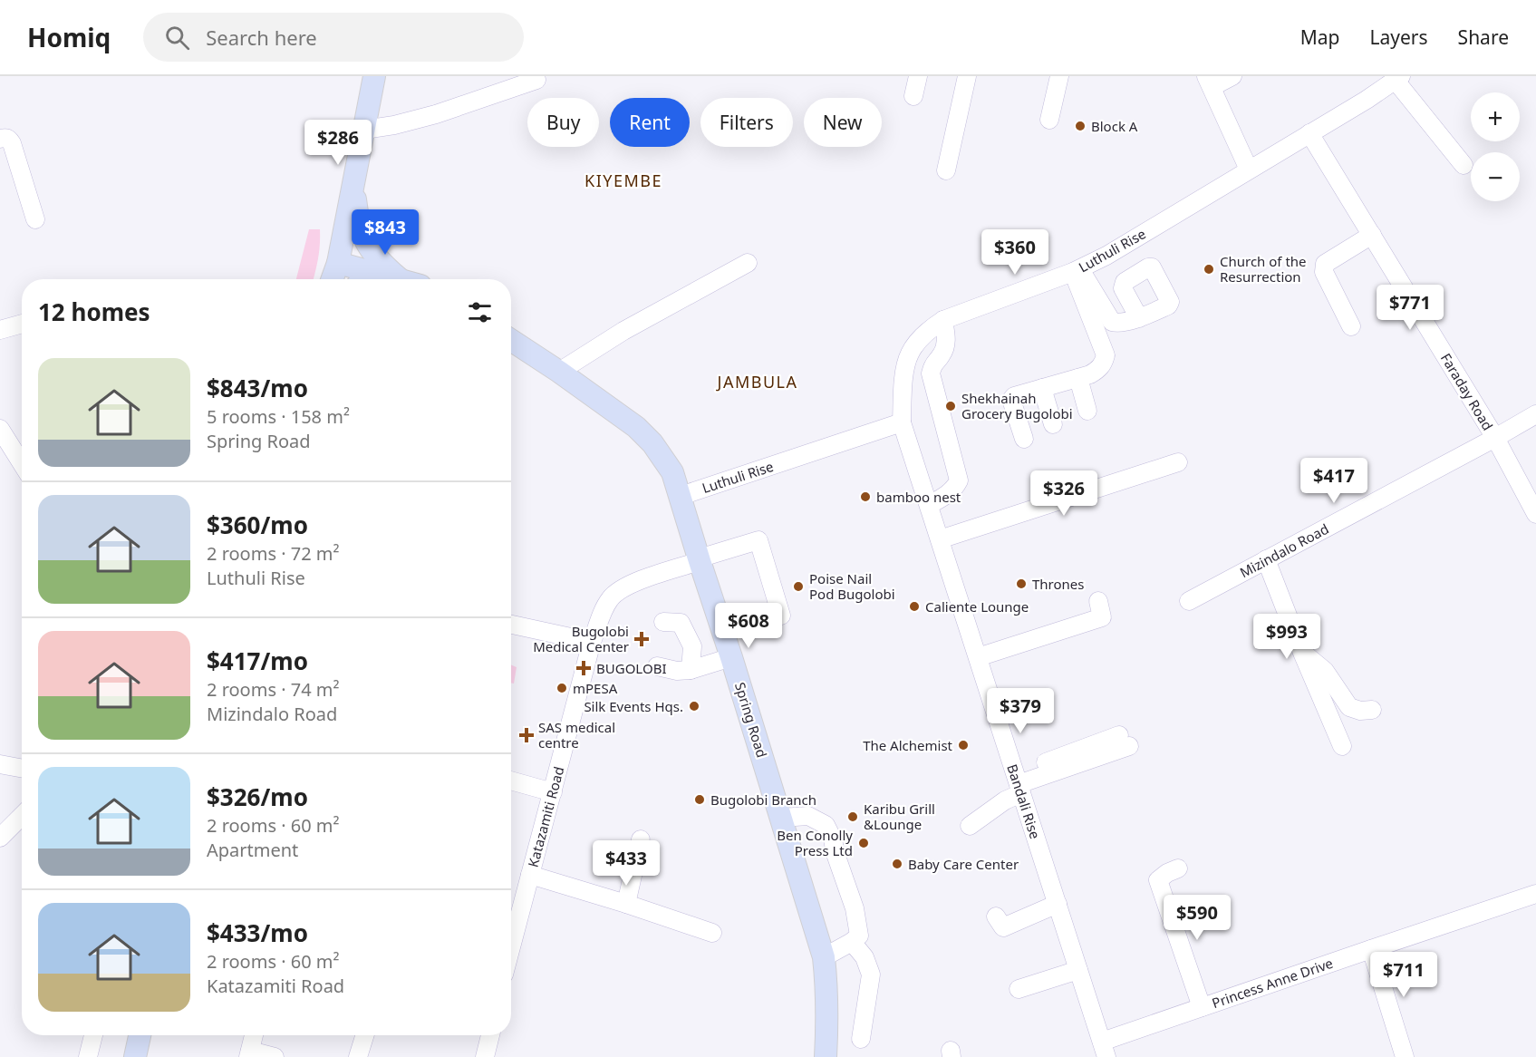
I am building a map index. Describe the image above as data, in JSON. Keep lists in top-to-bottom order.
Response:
{
  "streets": {
    "main road": ["Spring Road"],
    "street": [
      "Luthuli Rise",
      "Faraday Road",
      "Mizindalo Road",
      "Bandali Rise",
      "Katazamiti Road",
      "Princess Anne Drive"
    ]
  },
  "crossings": [
    ["Luthuli Rise", "Faraday Road"],
    ["Luthuli Rise", "Spring Road"],
    ["Luthuli Rise", "Bandali Rise"],
    ["Faraday Road", "Mizindalo Road"],
    ["Spring Road", "Katazamiti Road"],
    ["Bandali Rise", "Princess Anne Drive"]
  ],
  "districts": ["KIYEMBE", "JAMBULA"],
  "places": {
    "other": [
      "Block A",
      "Church of the Resurrection",
      "Shekhainah Grocery Bugolobi",
      "bamboo nest",
      "Thrones",
      "Poise Nail Pod Bugolobi",
      "Caliente Lounge",
      "mPESA",
      "Silk Events Hqs.",
      "The Alchemist",
      "Bugolobi Branch",
      "Karibu Grill &Lounge",
      "Ben Conolly Press Ltd",
      "Baby Care Center"
    ],
    "health": ["Bugolobi Medical Center", "BUGOLOBI", "SAS medical centre"]
  },
  "page": {
    "header": "Homiq",
    "search": "Search here",
    "nav": ["Map", "Layers", "Share"],
    "map_buttons": ["+", "−"],
    "chip": [
      "Buy",
      "Rent",
      "Filters",
      "New"
    ],
    "price": [
      "$286",
      "$843",
      "$360",
      "$771",
      "$417",
      "$326",
      "$608",
      "$993",
      "$379",
      "$433",
      "$590",
      "$711"
    ],
    "heading": "12 homes",
    "list": [
      {
        "name": "$843/mo",
        "note": "5 rooms · 158 m² · Spring Road"
      },
      {
        "name": "$360/mo",
        "note": "2 rooms · 72 m² · Luthuli Rise"
      },
      {
        "name": "$417/mo",
        "note": "2 rooms · 74 m² · Mizindalo Road"
      },
      {
        "name": "$326/mo",
        "note": "2 rooms · 60 m² · Apartment"
      },
      {
        "name": "$433/mo",
        "note": "2 rooms · 60 m² · Katazamiti Road"
      }
    ]
  }
}
